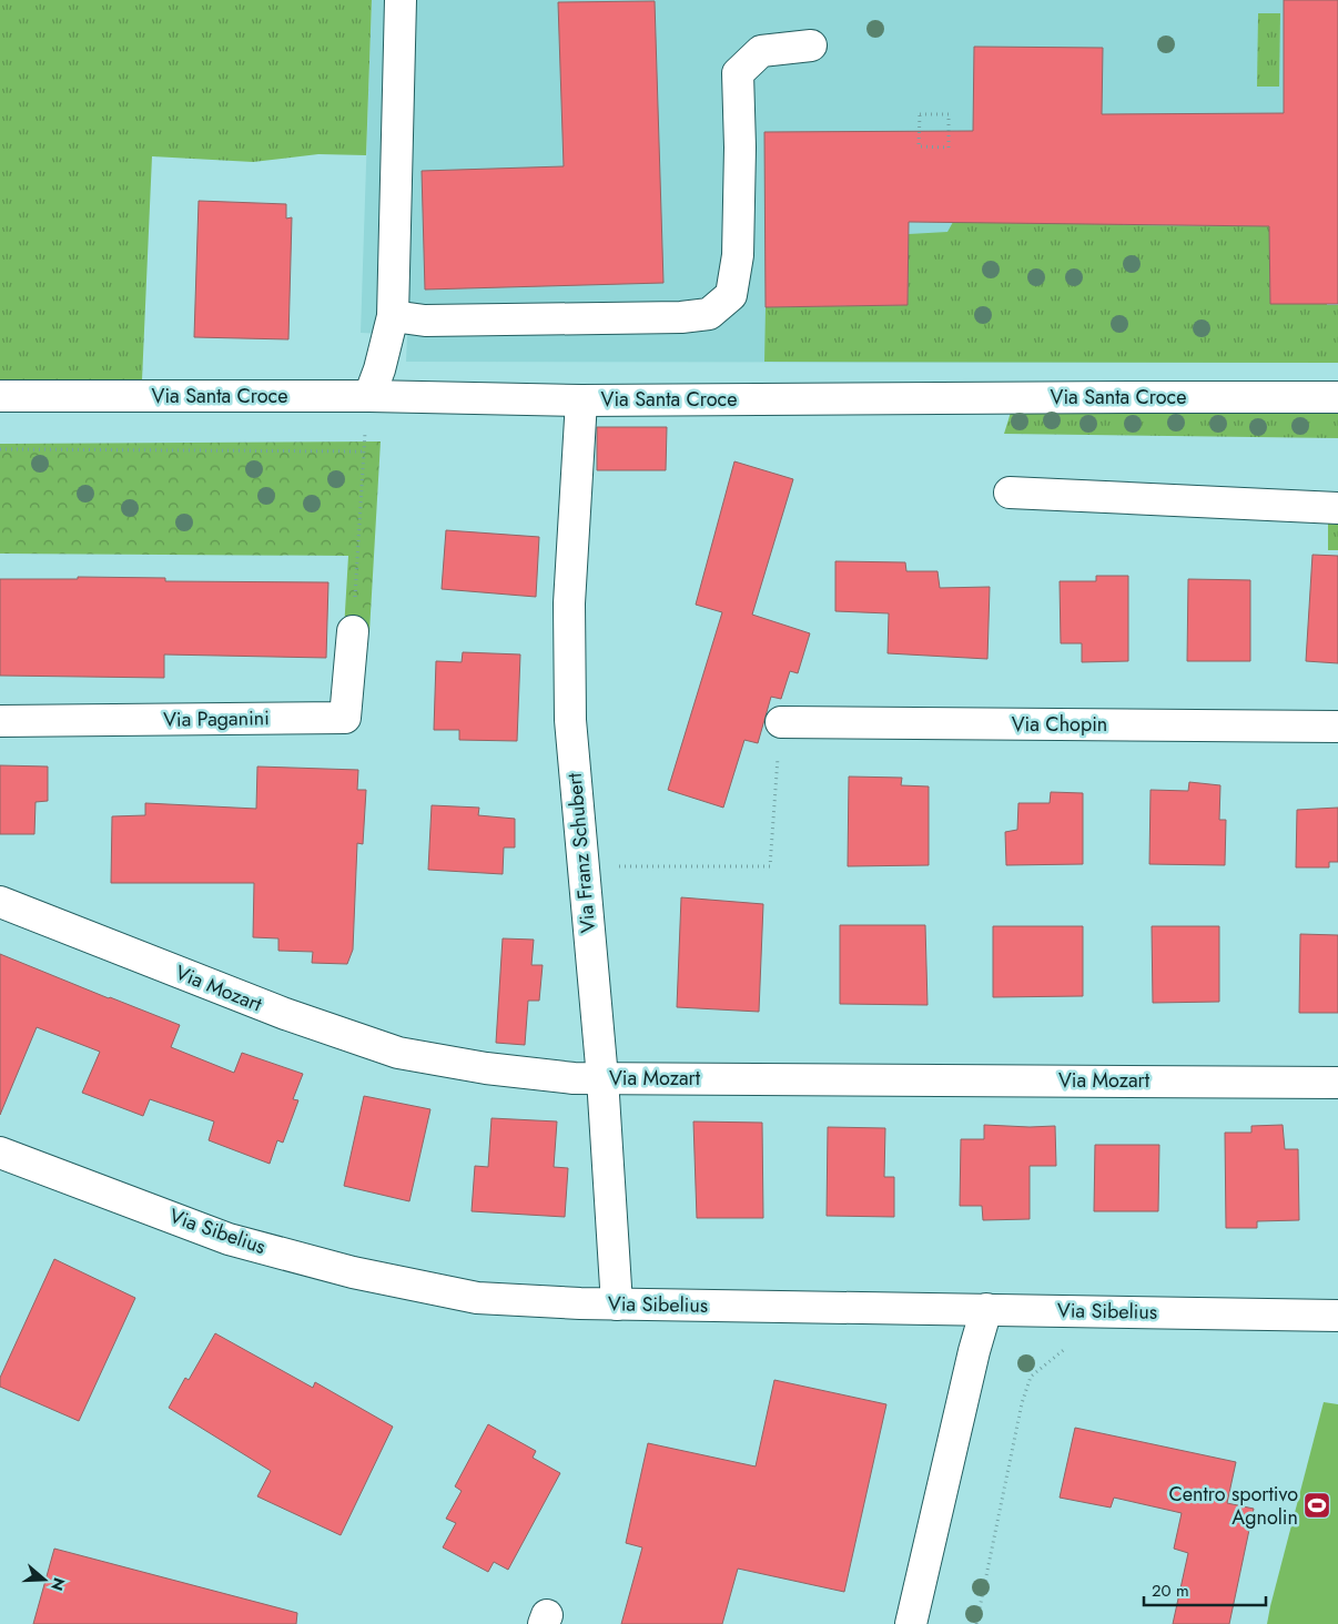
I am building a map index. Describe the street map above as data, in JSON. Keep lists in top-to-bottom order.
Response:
{
  "streets": {
    "street": [
      "Via Santa Croce",
      "Via Paganini",
      "Via Chopin",
      "Via Franz Schubert",
      "Via Mozart",
      "Via Sibelius"
    ]
  },
  "crossings": [
    ["Via Santa Croce", "Via Franz Schubert"],
    ["Via Franz Schubert", "Via Mozart"],
    ["Via Franz Schubert", "Via Sibelius"]
  ],
  "places": {
    "sports": ["Centro sportivo Agnolin"]
  },
  "scale_bar": "20 m",
  "north": "right"
}
